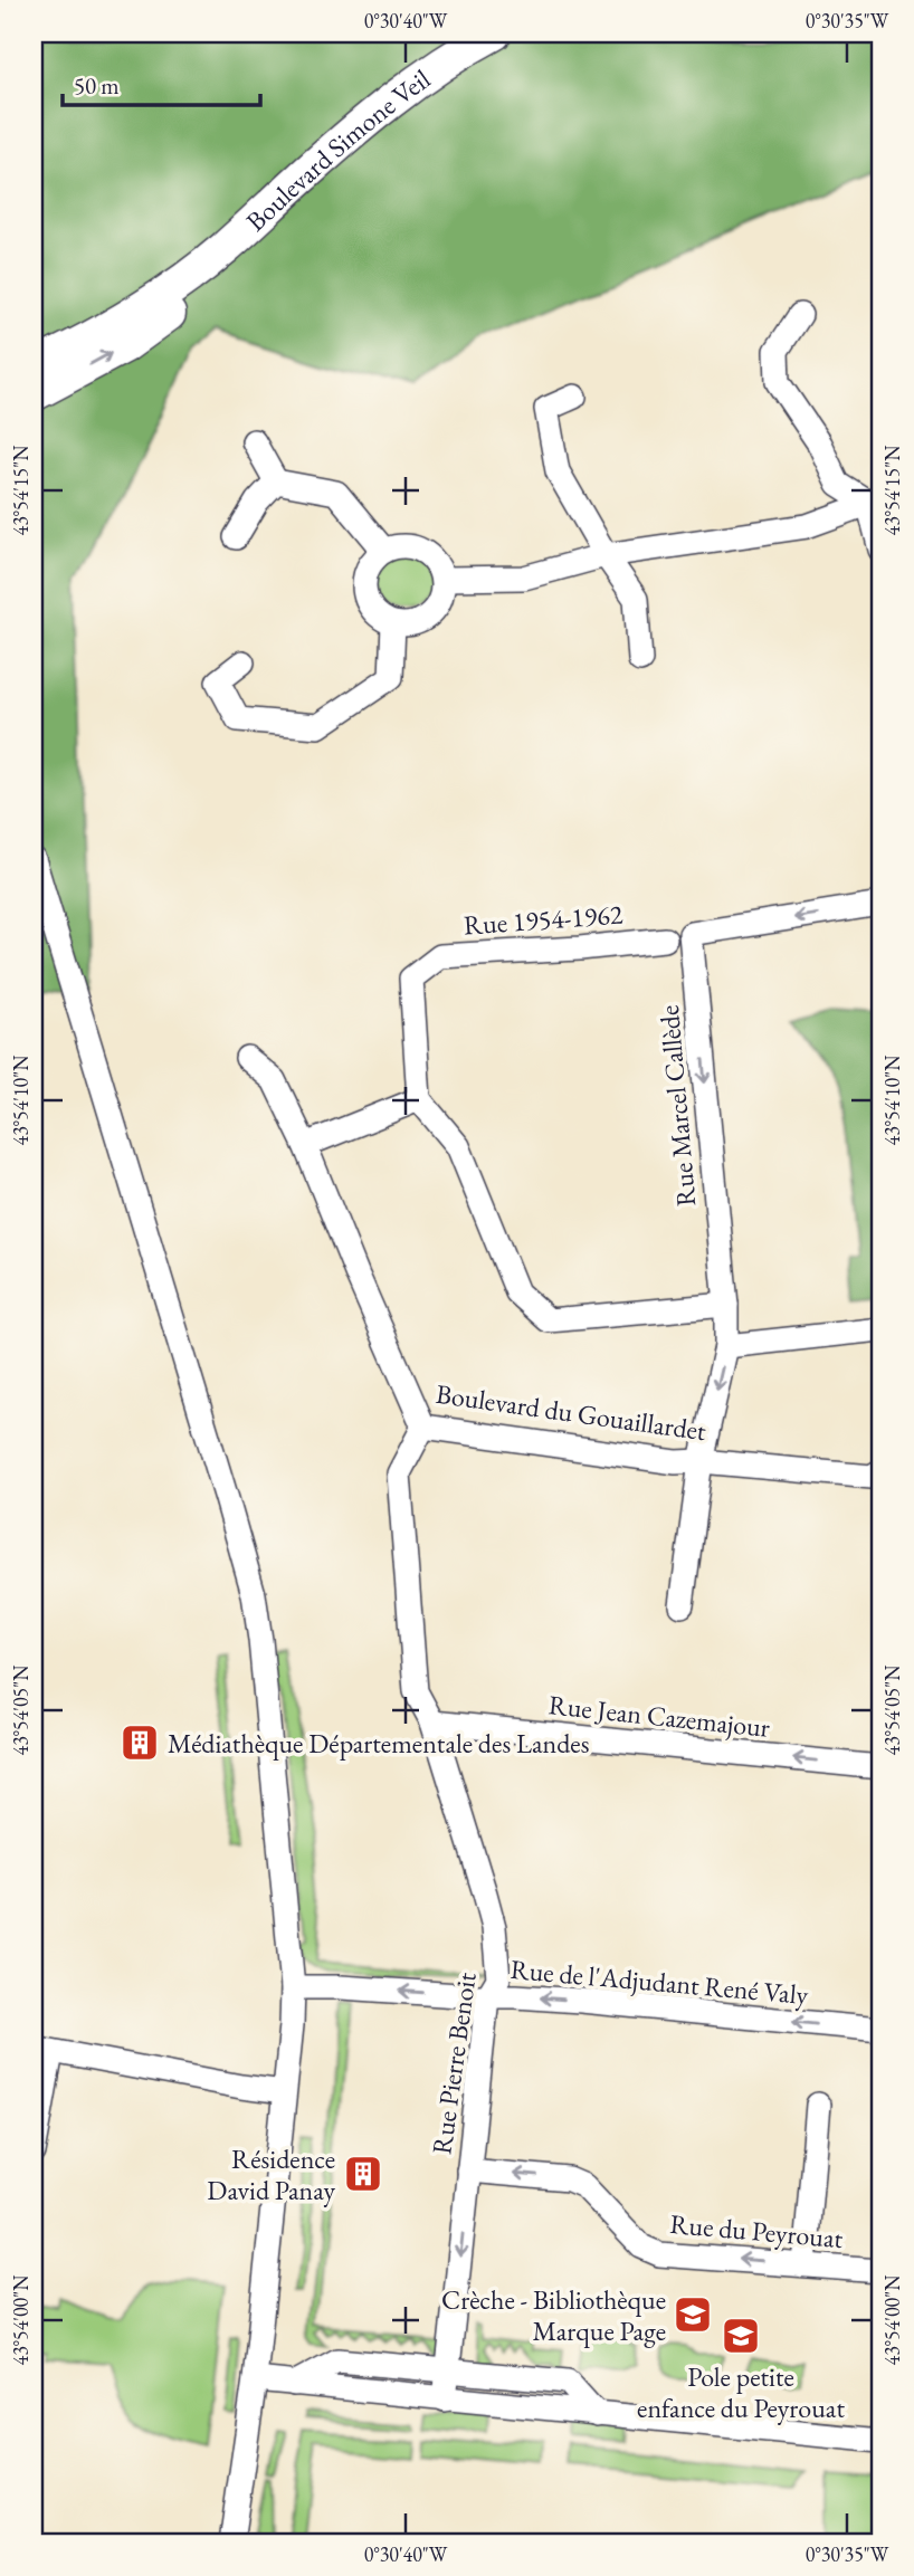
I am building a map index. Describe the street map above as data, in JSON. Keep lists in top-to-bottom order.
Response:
{
  "streets": {
    "main road": ["Boulevard Simone Veil"],
    "street": [
      "Rue 1954-1962",
      "Rue Marcel Callède",
      "Boulevard du Gouaillardet",
      "Rue Jean Cazemajour",
      "Rue de l'Adjudant René Valy",
      "Rue Pierre Benoit",
      "Rue du Peyrouat"
    ]
  },
  "crossings": [
    ["Rue Marcel Callède", "Boulevard du Gouaillardet"],
    ["Boulevard du Gouaillardet", "Rue Pierre Benoit"],
    ["Rue Jean Cazemajour", "Rue Pierre Benoit"],
    ["Rue de l'Adjudant René Valy", "Rue Pierre Benoit"],
    ["Rue Pierre Benoit", "Rue du Peyrouat"]
  ],
  "one_way": ["Rue Marcel Callède", "Rue Jean Cazemajour", "Rue de l'Adjudant René Valy"],
  "places": {
    "building": ["Médiathèque Départementale des Landes", "Résidence David Panay"],
    "school or university": ["Crèche - Bibliothèque Marque Page", "Pole petite enfance du Peyrouat"]
  },
  "scale_bar": "50 m",
  "coordinates": [
    "0°30'40\"W",
    "0°30'35\"W",
    "43°54'15\"N",
    "43°54'10\"N",
    "43°54'05\"N",
    "43°54'00\"N"
  ]
}
